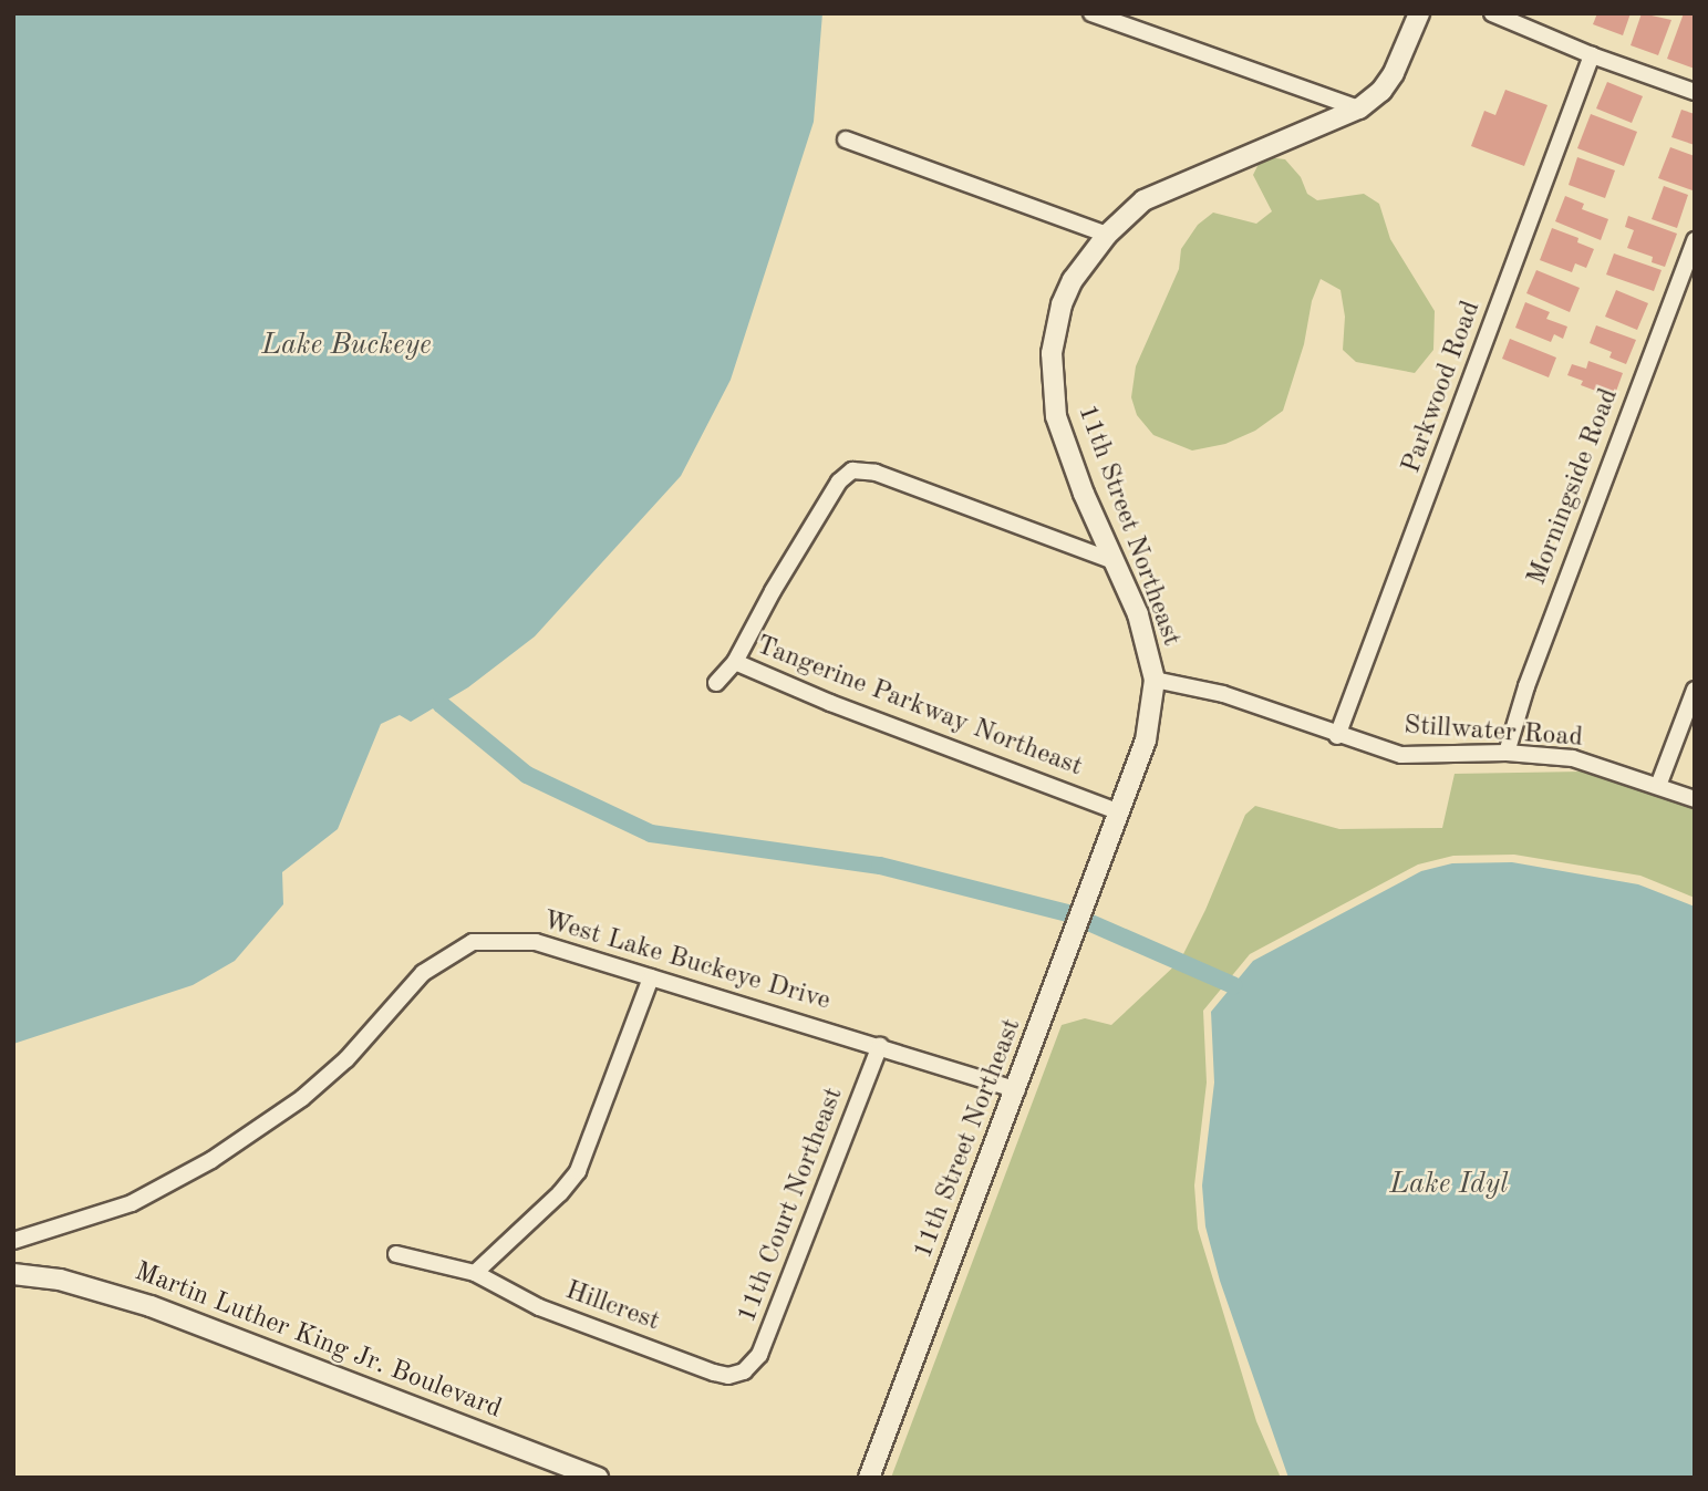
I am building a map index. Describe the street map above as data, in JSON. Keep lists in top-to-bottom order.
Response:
{
  "streets": {
    "street": [
      "Parkwood Road",
      "Morningside Road",
      "11th Street Northeast",
      "Tangerine Parkway Northeast",
      "Stillwater Road",
      "West Lake Buckeye Drive",
      "11th Court Northeast",
      "Hillcrest",
      "Martin Luther King Jr. Boulevard"
    ]
  },
  "crossings": [
    ["Parkwood Road", "Stillwater Road"],
    ["Morningside Road", "Stillwater Road"],
    ["11th Street Northeast", "Tangerine Parkway Northeast"],
    ["11th Street Northeast", "Stillwater Road"],
    ["11th Street Northeast", "West Lake Buckeye Drive"],
    ["West Lake Buckeye Drive", "11th Court Northeast"],
    ["11th Court Northeast", "Hillcrest"]
  ],
  "water": ["Lake Buckeye", "Lake Idyl"]
}
